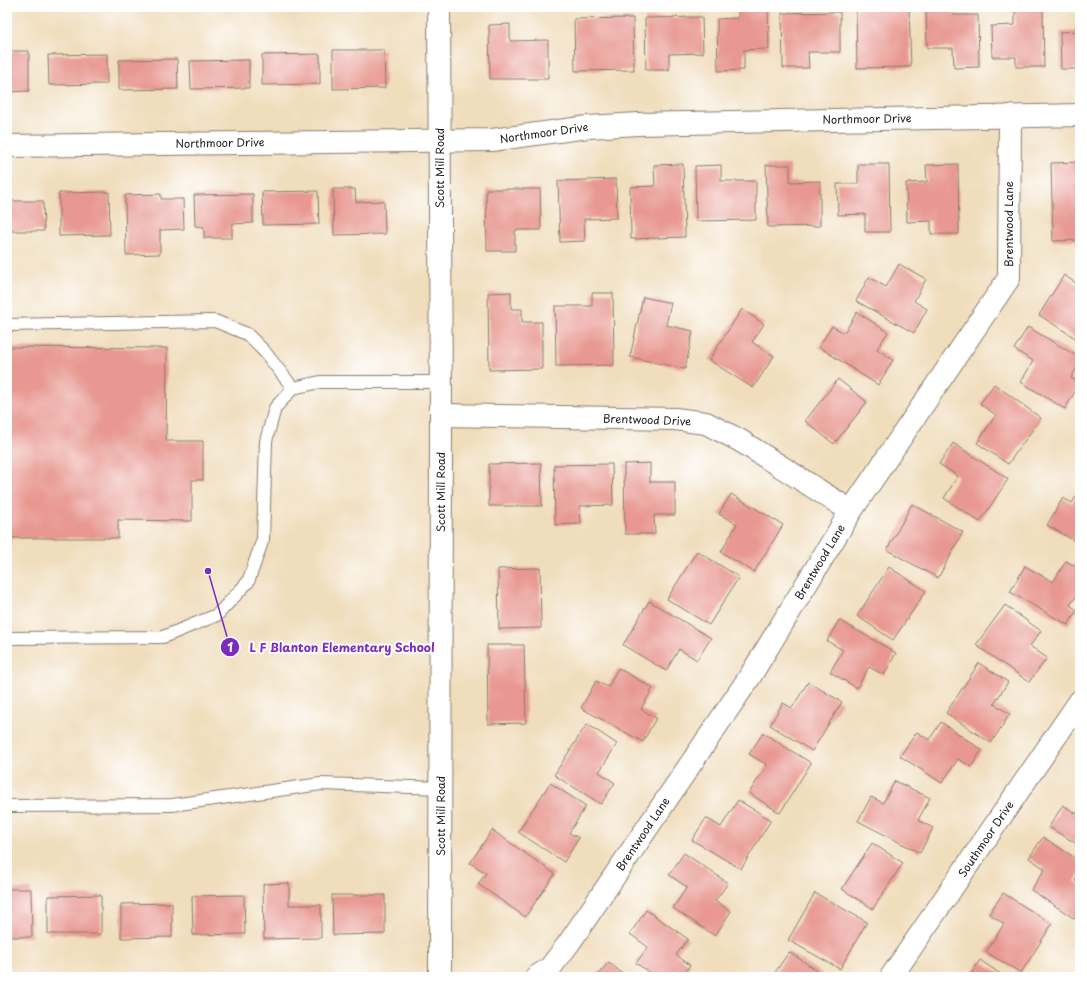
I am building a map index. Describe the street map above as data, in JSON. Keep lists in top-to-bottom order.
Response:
{
  "streets": {
    "street": [
      "Northmoor Drive",
      "Scott Mill Road",
      "Brentwood Lane",
      "Brentwood Drive",
      "Southmoor Drive"
    ]
  },
  "crossings": [
    ["Northmoor Drive", "Scott Mill Road"],
    ["Northmoor Drive", "Brentwood Lane"],
    ["Scott Mill Road", "Brentwood Drive"],
    ["Brentwood Lane", "Brentwood Drive"]
  ],
  "places": ["L F Blanton Elementary School"]
}
